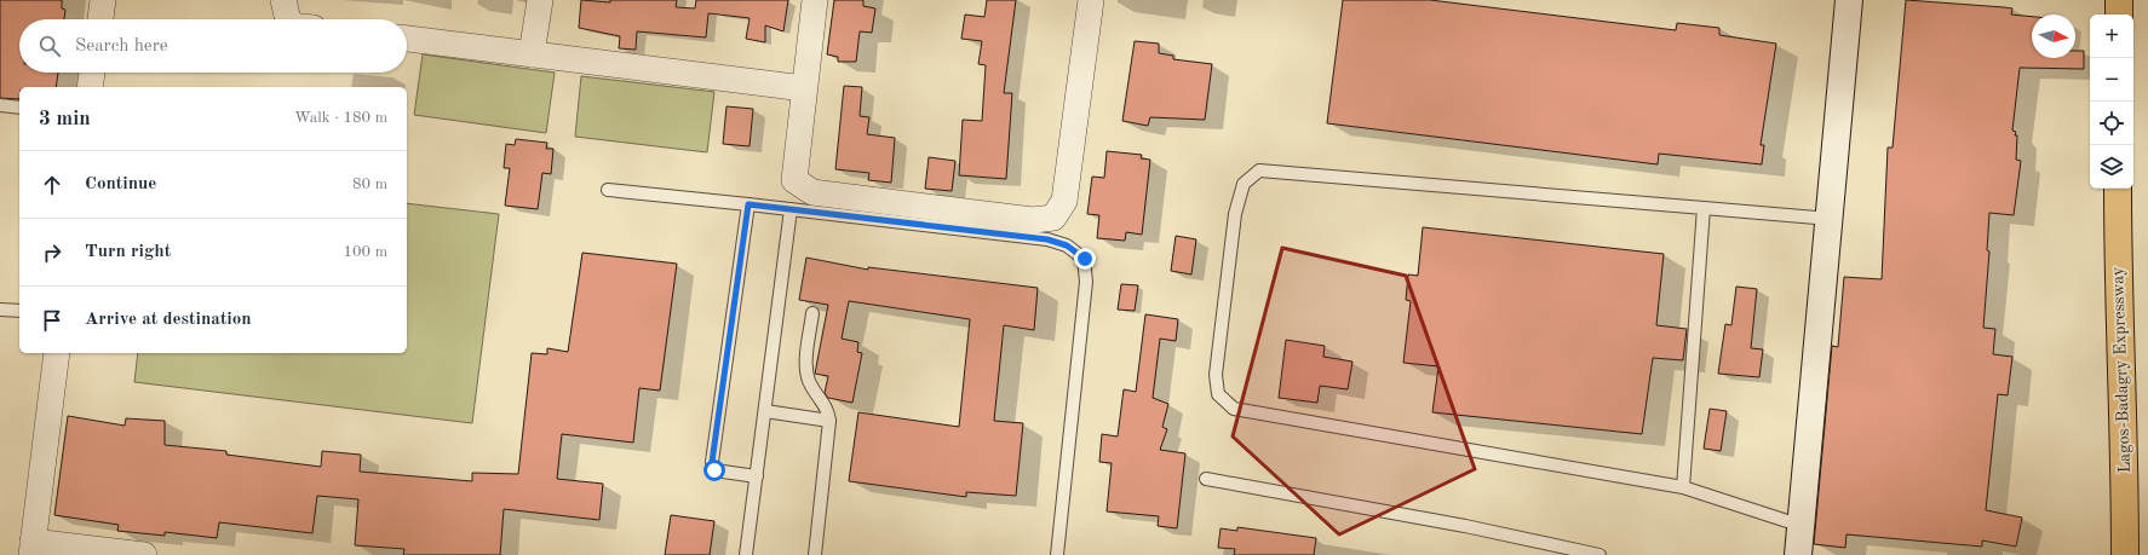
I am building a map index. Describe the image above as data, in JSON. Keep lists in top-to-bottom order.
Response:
{
  "streets": {
    "main road": ["Lagos-Badagry Expressway"]
  },
  "north": "right",
  "page": {
    "map_buttons": ["+", "−"],
    "search": "Search here",
    "heading": ["3 min", "Walk · 180 m"],
    "list": [
      ["Continue", "80 m"],
      ["Turn right", "100 m"],
      "Arrive at destination"
    ]
  }
}
